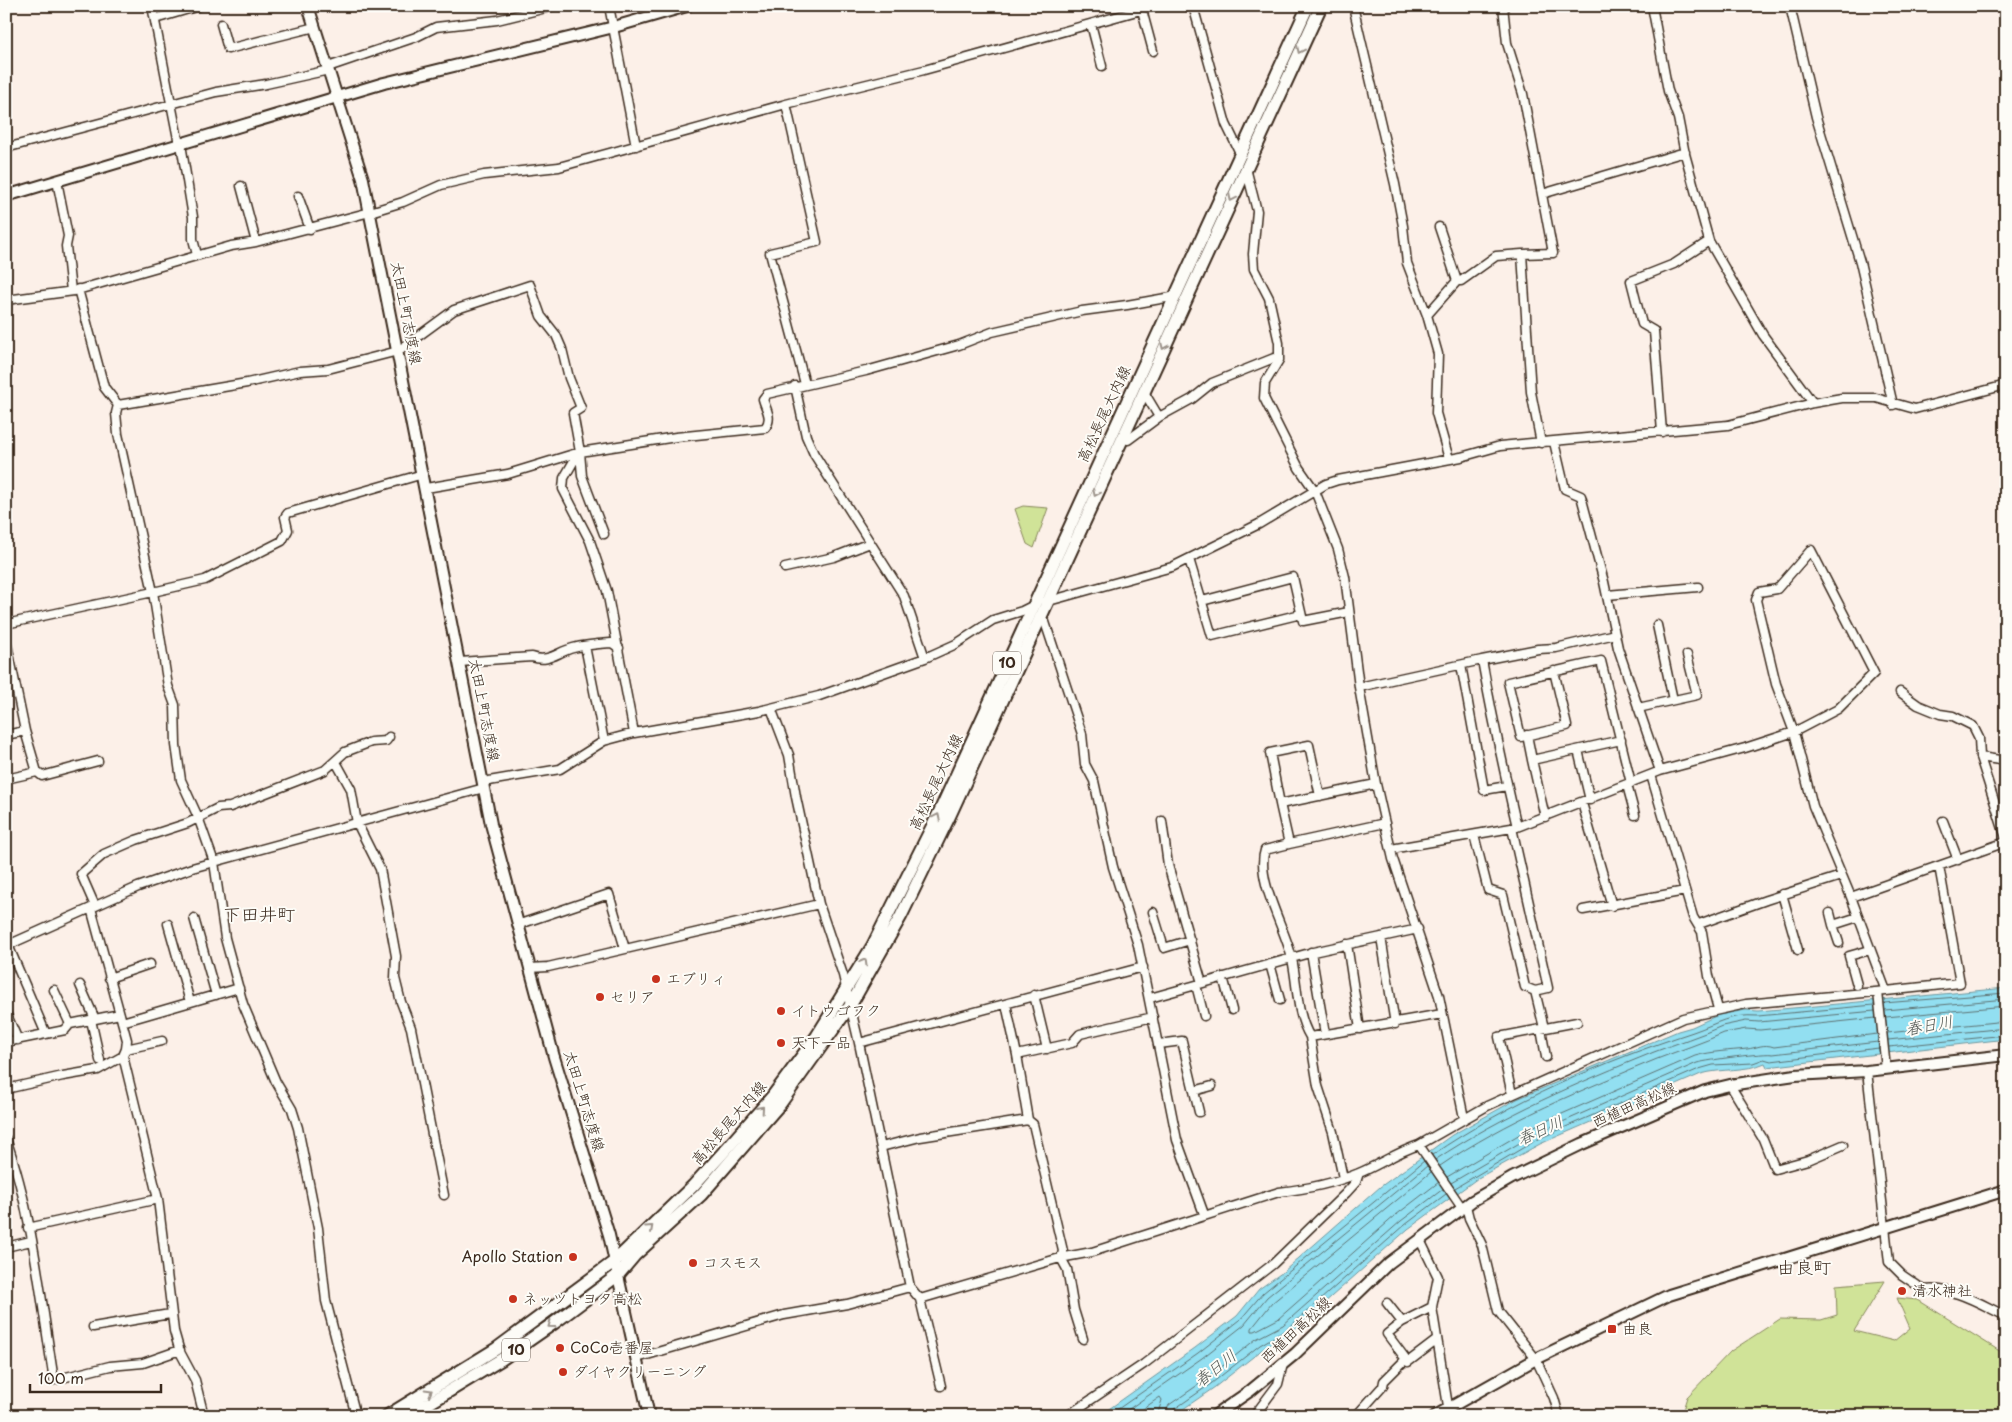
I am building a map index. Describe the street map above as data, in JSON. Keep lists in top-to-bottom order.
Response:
{
  "streets": {
    "main road": [
      "太田上町志度線",
      "高松長尾大内線",
      "10",
      "西植田高松線"
    ]
  },
  "crossings": [
    ["太田上町志度線", "高松長尾大内線"]
  ],
  "districts": ["下田井町", "由良町"],
  "water": ["春日川"],
  "places": {
    "other": [
      "エブリィ",
      "セリア",
      "イトウゴフク",
      "天下一品",
      "Apollo Station",
      "コスモス",
      "清水神社",
      "ネッツトヨタ高松",
      "CoCo壱番屋",
      "ダイヤクリーニング"
    ],
    "transit": ["由良"]
  },
  "scale_bar": "100 m"
}
